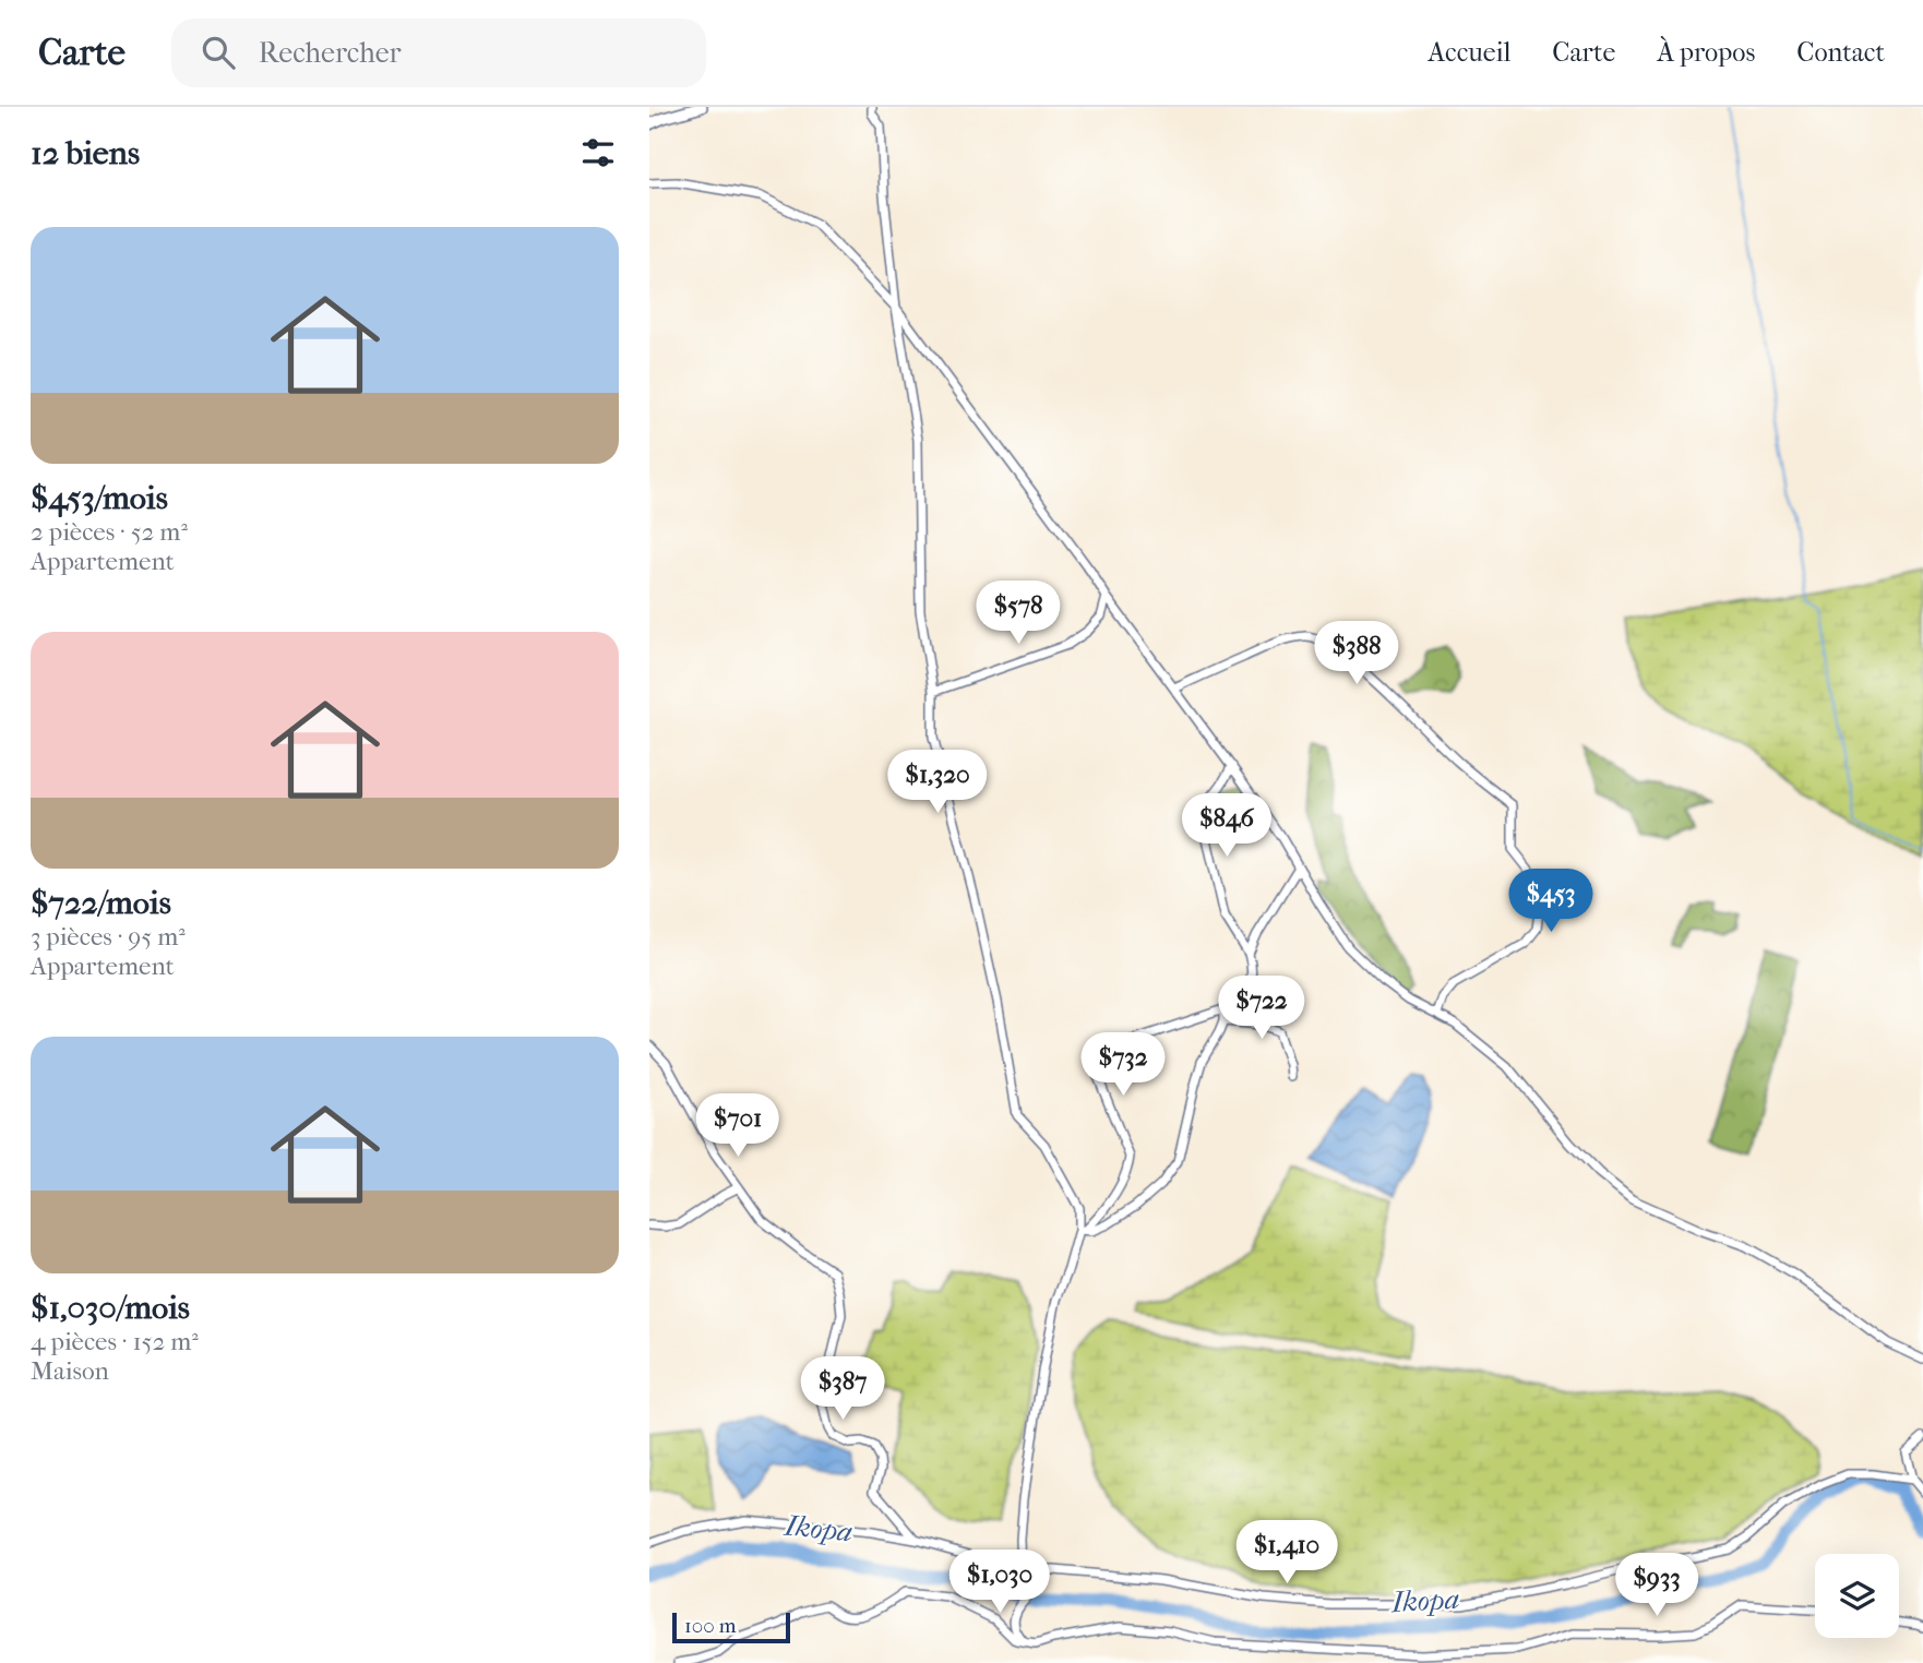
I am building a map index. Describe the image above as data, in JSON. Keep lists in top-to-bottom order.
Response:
{
  "water": ["Ikopa"],
  "scale_bar": "100 m",
  "page": {
    "header": "Carte",
    "search": "Rechercher",
    "nav": [
      "Accueil",
      "Carte",
      "À propos",
      "Contact"
    ],
    "heading": "12 biens",
    "list": [
      {
        "name": "$453/mois",
        "note": "2 pièces · 52 m² · Appartement"
      },
      {
        "name": "$722/mois",
        "note": "3 pièces · 95 m² · Appartement"
      },
      {
        "name": "$1,030/mois",
        "note": "4 pièces · 152 m² · Maison"
      }
    ],
    "price": [
      "$578",
      "$388",
      "$1,320",
      "$846",
      "$453",
      "$722",
      "$732",
      "$701",
      "$387",
      "$1,410",
      "$1,030",
      "$933"
    ],
    "scale": "100 m"
  }
}
